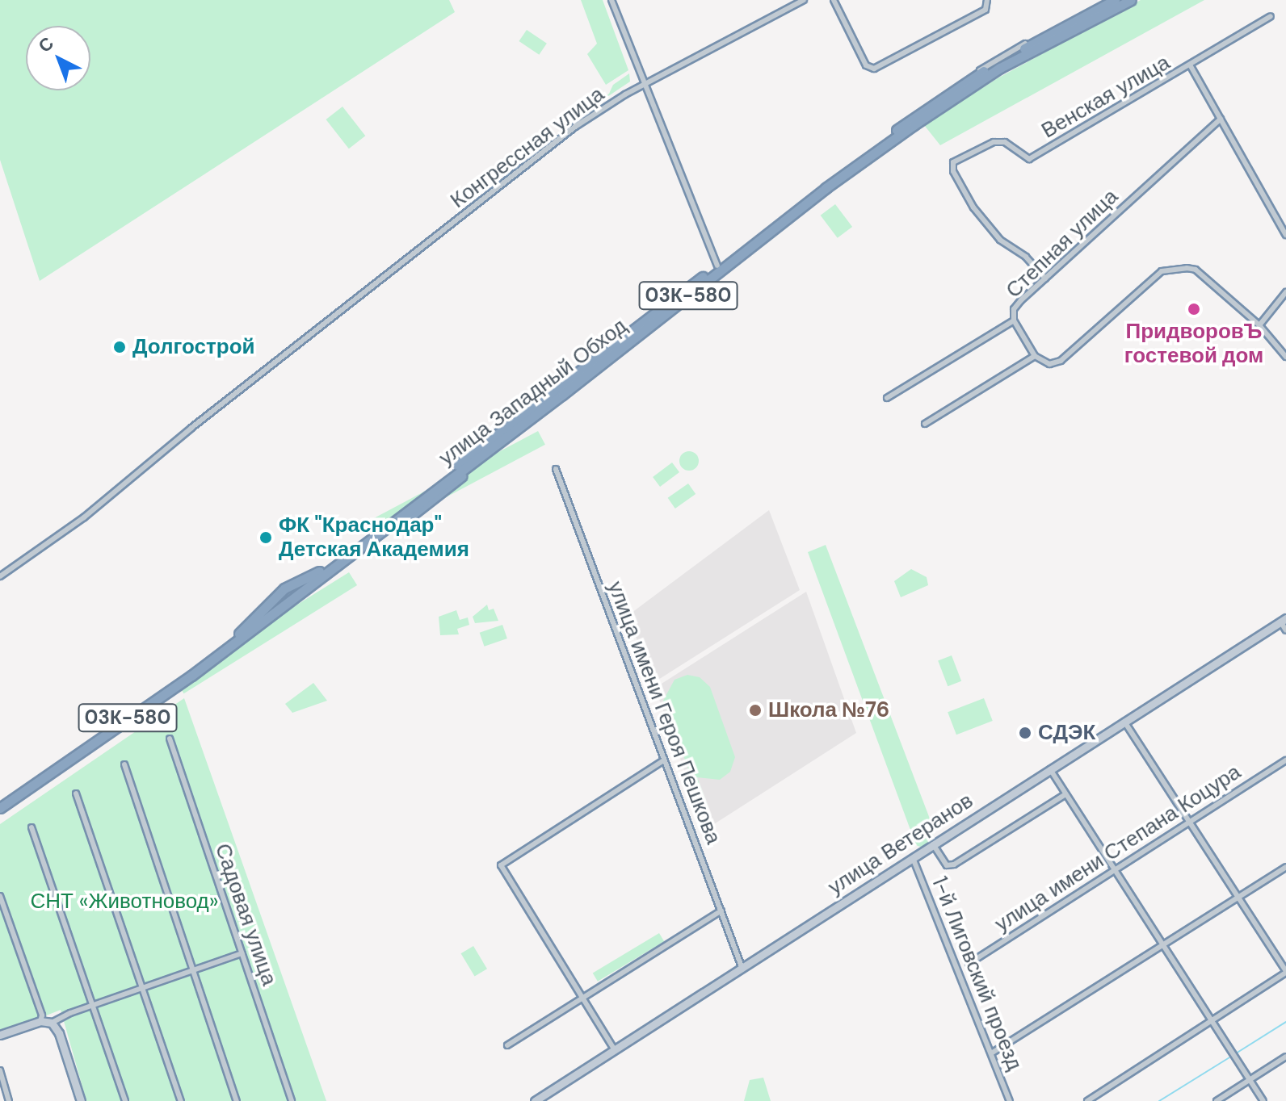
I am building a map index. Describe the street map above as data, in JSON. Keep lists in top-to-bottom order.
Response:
{
  "streets": {
    "highway": ["03К-580", "улица Западный Обход"],
    "street": [
      "Венская улица",
      "Конгрессная улица",
      "Степная улица",
      "улица имени Героя Пешкова",
      "улица Ветеранов",
      "улица имени Степана Коцура",
      "Садовая улица",
      "1-й Лиговский проезд"
    ]
  },
  "crossings": [
    ["Венская улица", "Степная улица"],
    ["улица имени Героя Пешкова", "улица Ветеранов"],
    ["улица Ветеранов", "1-й Лиговский проезд"]
  ],
  "parks": ["СНТ «Животновод»"],
  "places": [
    "ПридворовЪ гостевой дом",
    "Долгострой",
    "ФК \"Краснодар\" Детская Академия",
    "Школа №76",
    "СДЭК"
  ],
  "north": "top left"
}
